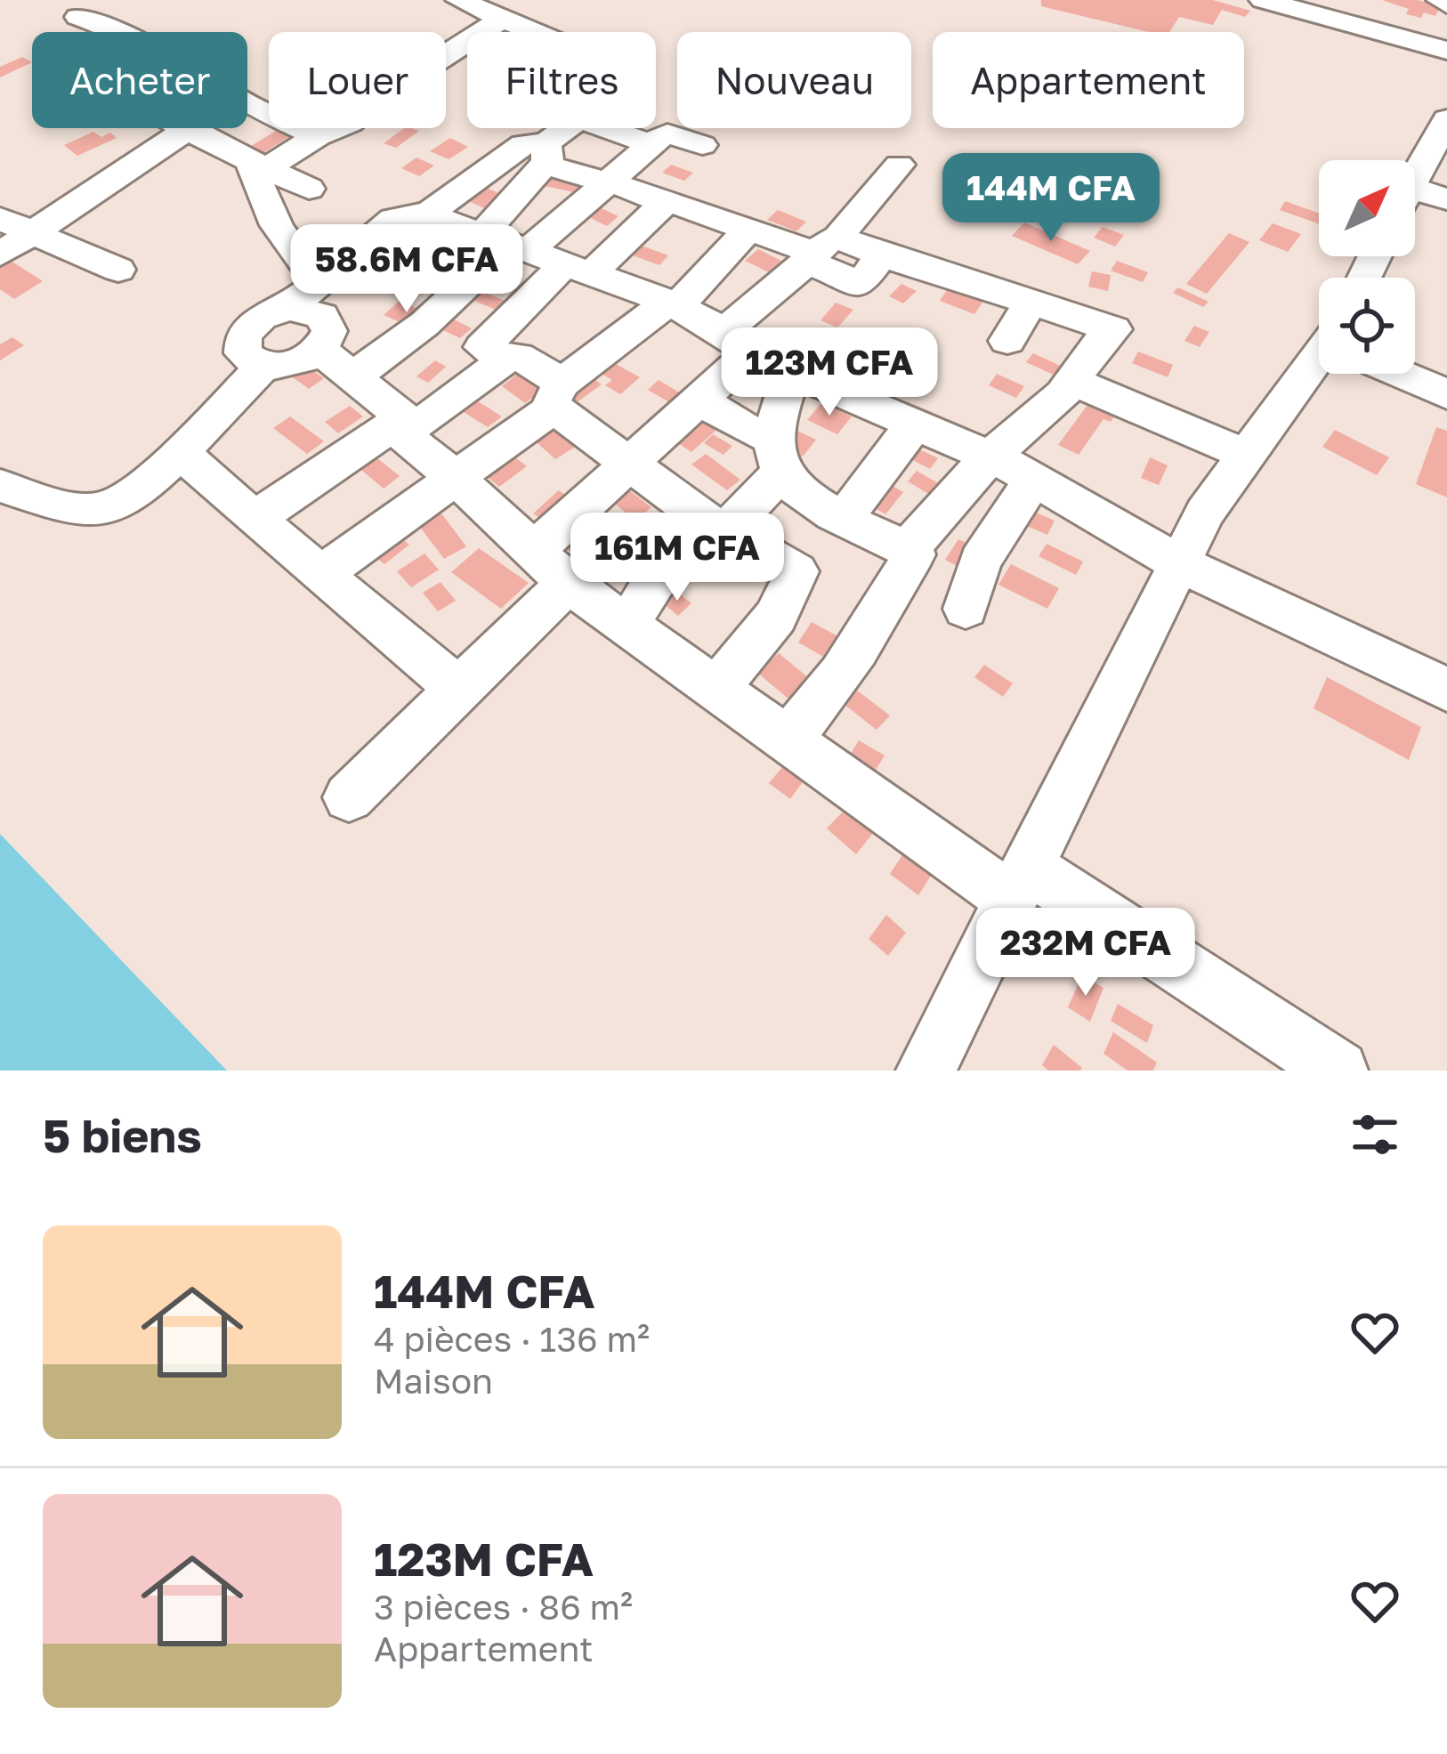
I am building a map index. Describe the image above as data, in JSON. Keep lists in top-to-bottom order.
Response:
{
  "north": "top right",
  "page": {
    "chip": [
      "Acheter",
      "Louer",
      "Filtres",
      "Nouveau",
      "Appartement"
    ],
    "price": [
      "144M CFA",
      "58.6M CFA",
      "123M CFA",
      "161M CFA",
      "232M CFA"
    ],
    "heading": "5 biens",
    "list": [
      {
        "name": "144M CFA",
        "note": "4 pièces · 136 m² · Maison"
      },
      {
        "name": "123M CFA",
        "note": "3 pièces · 86 m² · Appartement"
      }
    ]
  }
}
